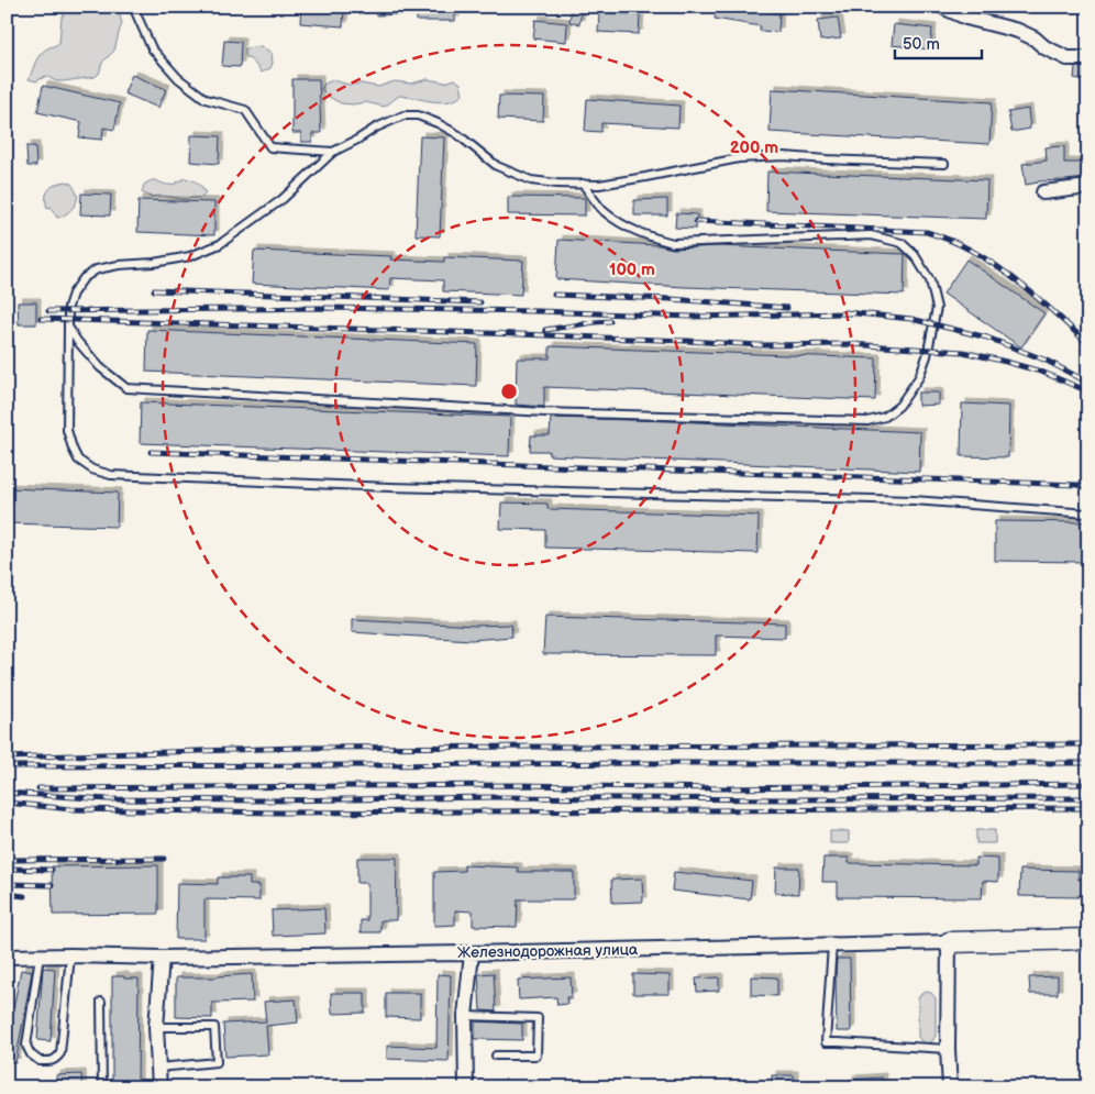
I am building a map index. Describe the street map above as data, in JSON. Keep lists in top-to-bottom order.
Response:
{
  "streets": {
    "street": ["Железнодорожная улица"]
  },
  "scale_bar": "50 m",
  "rings": ["200 m", "100 m"]
}
